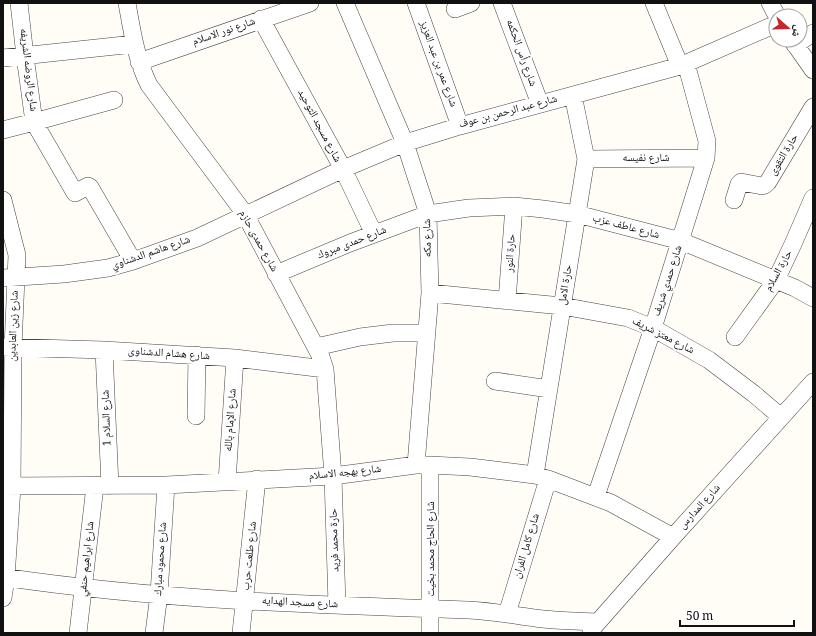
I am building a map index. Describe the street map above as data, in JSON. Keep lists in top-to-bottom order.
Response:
{
  "streets": {
    "street": [
      "شارع نور الاسلام",
      "شارع رأس الحكمه",
      "شارع عمر بن عبد العزيز",
      "شارع الروضه الشريفه",
      "شارع عبد الرحمن بن عوف",
      "شارع مسجد التوحيد",
      "حارة التقوى",
      "شارع نفيسه",
      "شارع عاطف عزب",
      "شارع مكه",
      "شارع حمدى حازم",
      "شارع حمدى مبروك",
      "شارع هاشم الدشناوي",
      "حارة النور",
      "حارة السلام",
      "شارع حمدي شريف",
      "حارة الامل",
      "شارع زين العابدين",
      "شارع معتز شريف",
      "شارع هشام الدشناوى",
      "شارع السلام 1",
      "شارع الإمام بالله",
      "شارع بهجه الاسلام",
      "شارع المدارس",
      "حارة محمد فريد",
      "شارع كامل الفران",
      "شارع الحاج محمد بخيت",
      "شارع طلعت حرب",
      "شارع ابراهيم حنفي",
      "شارع محمود مبارك",
      "شارع مسجد الهدايه"
    ]
  },
  "crossings": [
    ["شارع نور الاسلام", "شارع مسجد التوحيد"],
    ["شارع نور الاسلام", "شارع حمدى حازم"],
    ["شارع رأس الحكمه", "شارع عبد الرحمن بن عوف"],
    ["شارع عمر بن عبد العزيز", "شارع عبد الرحمن بن عوف"],
    ["شارع الروضه الشريفه", "شارع هاشم الدشناوي"],
    ["شارع عبد الرحمن بن عوف", "شارع مسجد التوحيد"],
    ["شارع عبد الرحمن بن عوف", "شارع مكه"],
    ["شارع عبد الرحمن بن عوف", "شارع حمدى حازم"],
    ["شارع عبد الرحمن بن عوف", "شارع هاشم الدشناوي"],
    ["شارع عبد الرحمن بن عوف", "شارع حمدي شريف"],
    ["شارع عبد الرحمن بن عوف", "حارة الامل"],
    ["شارع مسجد التوحيد", "شارع حمدى مبروك"],
    ["شارع نفيسه", "شارع حمدي شريف"],
    ["شارع نفيسه", "حارة الامل"],
    ["شارع عاطف عزب", "شارع مكه"],
    ["شارع عاطف عزب", "شارع حمدى مبروك"],
    ["شارع عاطف عزب", "حارة النور"],
    ["شارع عاطف عزب", "حارة السلام"],
    ["شارع عاطف عزب", "شارع حمدي شريف"],
    ["شارع عاطف عزب", "حارة الامل"],
    ["شارع مكه", "شارع حمدى مبروك"],
    ["شارع مكه", "شارع معتز شريف"],
    ["شارع مكه", "شارع بهجه الاسلام"],
    ["شارع مكه", "شارع الحاج محمد بخيت"],
    ["شارع حمدى حازم", "شارع حمدى مبروك"],
    ["شارع حمدى حازم", "شارع هاشم الدشناوي"],
    ["شارع حمدى حازم", "شارع هشام الدشناوى"],
    ["شارع حمدى حازم", "شارع بهجه الاسلام"],
    ["شارع حمدى حازم", "حارة محمد فريد"],
    ["شارع هاشم الدشناوي", "شارع زين العابدين"],
    ["حارة النور", "شارع معتز شريف"],
    ["شارع حمدي شريف", "شارع معتز شريف"],
    ["شارع حمدي شريف", "شارع بهجه الاسلام"],
    ["حارة الامل", "شارع معتز شريف"],
    ["حارة الامل", "شارع بهجه الاسلام"],
    ["حارة الامل", "شارع كامل الفران"],
    ["شارع زين العابدين", "شارع هشام الدشناوى"],
    ["شارع زين العابدين", "شارع بهجه الاسلام"],
    ["شارع زين العابدين", "شارع مسجد الهدايه"],
    ["شارع معتز شريف", "شارع المدارس"],
    ["شارع هشام الدشناوى", "شارع السلام 1"],
    ["شارع هشام الدشناوى", "شارع الإمام بالله"],
    ["شارع السلام 1", "شارع بهجه الاسلام"],
    ["شارع السلام 1", "شارع ابراهيم حنفي"],
    ["شارع الإمام بالله", "شارع بهجه الاسلام"],
    ["شارع بهجه الاسلام", "شارع المدارس"],
    ["شارع بهجه الاسلام", "حارة محمد فريد"],
    ["شارع بهجه الاسلام", "شارع كامل الفران"],
    ["شارع بهجه الاسلام", "شارع الحاج محمد بخيت"],
    ["شارع بهجه الاسلام", "شارع طلعت حرب"],
    ["شارع بهجه الاسلام", "شارع ابراهيم حنفي"],
    ["شارع بهجه الاسلام", "شارع محمود مبارك"],
    ["شارع المدارس", "شارع مسجد الهدايه"],
    ["حارة محمد فريد", "شارع مسجد الهدايه"],
    ["شارع كامل الفران", "شارع مسجد الهدايه"],
    ["شارع الحاج محمد بخيت", "شارع مسجد الهدايه"],
    ["شارع طلعت حرب", "شارع مسجد الهدايه"],
    ["شارع ابراهيم حنفي", "شارع مسجد الهدايه"],
    ["شارع محمود مبارك", "شارع مسجد الهدايه"]
  ],
  "scale_bar": "50 m",
  "north": "right"
}
